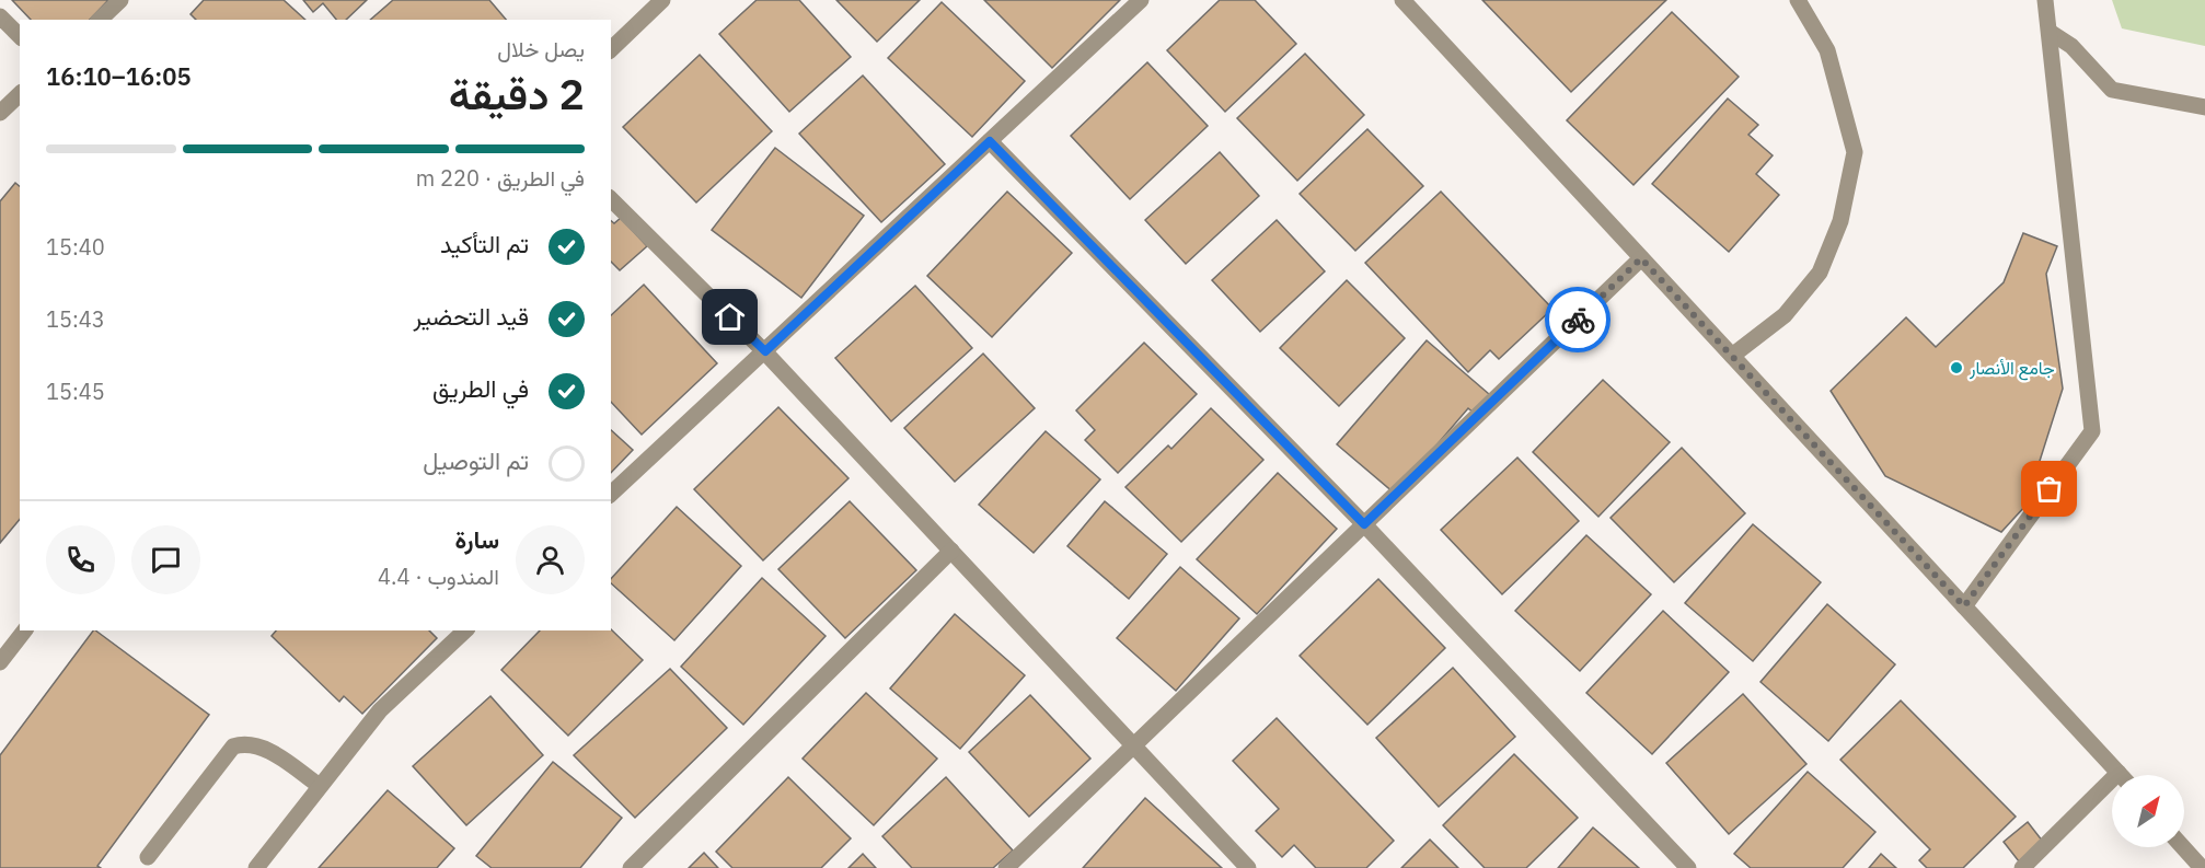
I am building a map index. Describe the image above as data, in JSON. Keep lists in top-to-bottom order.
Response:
{
  "places": ["جامع الأنصار"],
  "north": "top right",
  "page": {
    "heading": ["2 دقيقة", "يصل خلال", "16:05–16:10"],
    "panel": ["سارة", "المندوب · 4.4"],
    "bar": "في الطريق · 220 m",
    "list": [
      ["تم التأكيد", "15:40"],
      ["قيد التحضير", "15:43"],
      ["في الطريق", "15:45"],
      "تم التوصيل"
    ]
  }
}
